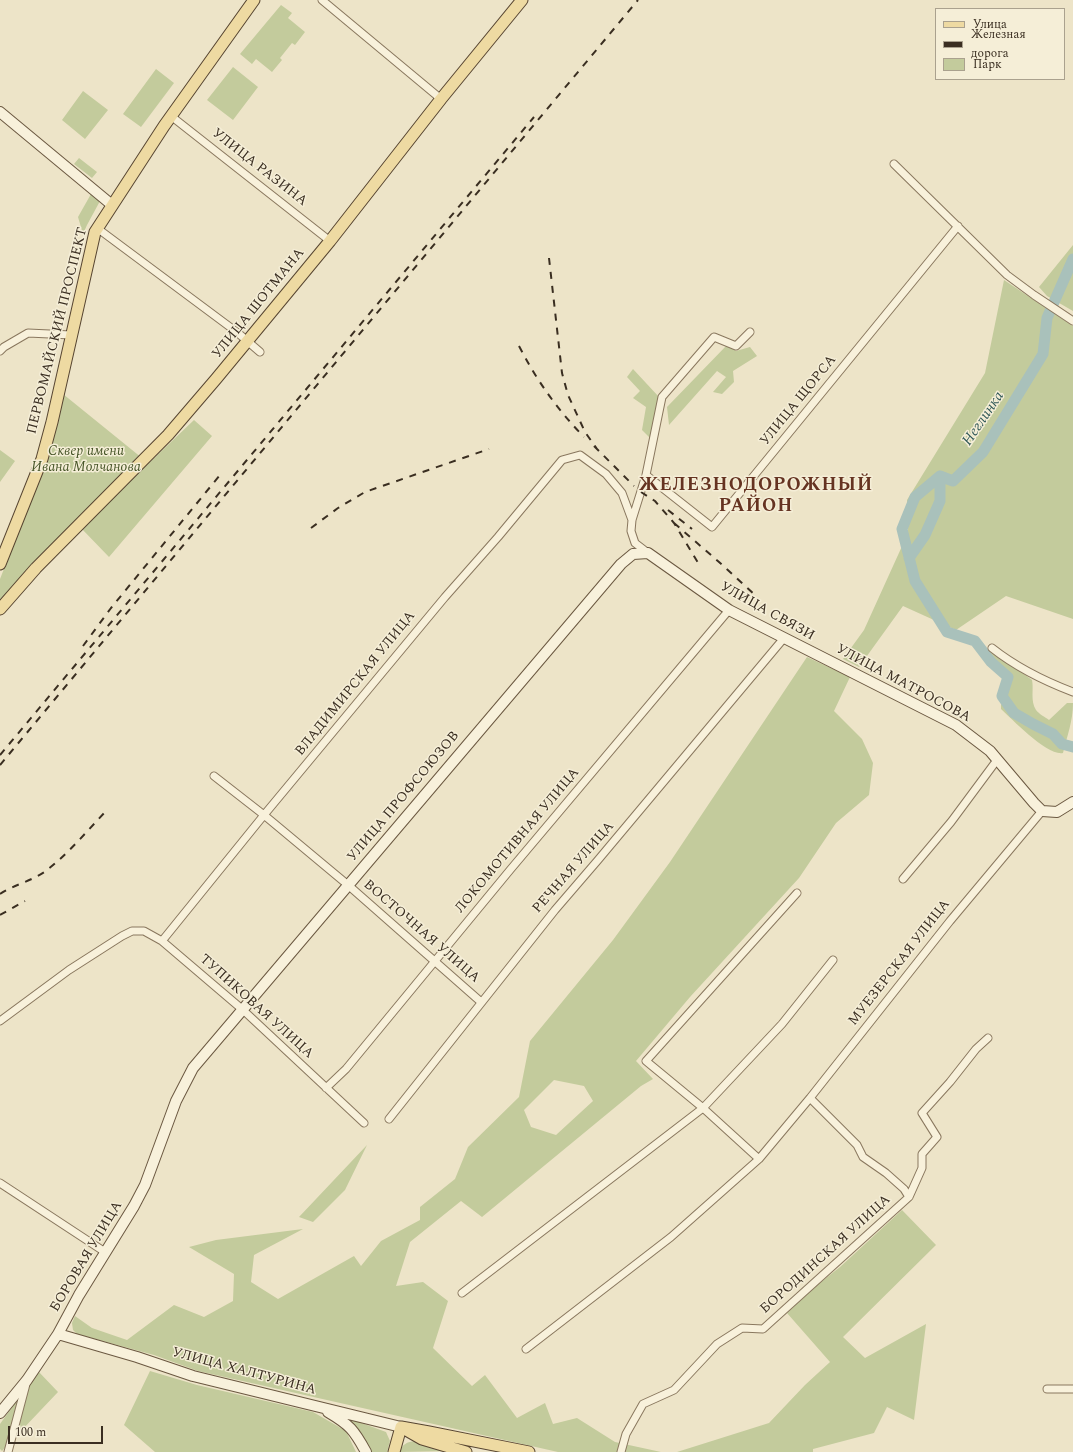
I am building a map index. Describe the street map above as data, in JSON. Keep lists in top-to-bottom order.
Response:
{
  "streets": {
    "main road": [
      "УЛИЦА ШОТМАНА",
      "ПЕРВОМАЙСКИЙ ПРОСПЕКТ",
      "УЛИЦА СВЯЗИ",
      "УЛИЦА МАТРОСОВА",
      "УЛИЦА ПРОФСОЮЗОВ",
      "БОРОВАЯ УЛИЦА",
      "УЛИЦА ХАЛТУРИНА"
    ],
    "street": [
      "УЛИЦА РАЗИНА",
      "УЛИЦА ЩОРСА",
      "ВЛАДИМИРСКАЯ УЛИЦА",
      "ЛОКОМОТИВНАЯ УЛИЦА",
      "РЕЧНАЯ УЛИЦА",
      "ВОСТОЧНАЯ УЛИЦА",
      "МУЕЗЕРСКАЯ УЛИЦА",
      "ТУПИКОВАЯ УЛИЦА",
      "БОРОДИНСКАЯ УЛИЦА"
    ]
  },
  "crossings": [
    ["УЛИЦА РАЗИНА", "УЛИЦА ШОТМАНА"],
    ["УЛИЦА РАЗИНА", "ПЕРВОМАЙСКИЙ ПРОСПЕКТ"],
    ["УЛИЦА СВЯЗИ", "УЛИЦА МАТРОСОВА"],
    ["УЛИЦА СВЯЗИ", "УЛИЦА ПРОФСОЮЗОВ"],
    ["УЛИЦА СВЯЗИ", "ЛОКОМОТИВНАЯ УЛИЦА"],
    ["УЛИЦА СВЯЗИ", "РЕЧНАЯ УЛИЦА"],
    ["ВЛАДИМИРСКАЯ УЛИЦА", "ВОСТОЧНАЯ УЛИЦА"],
    ["ВЛАДИМИРСКАЯ УЛИЦА", "ТУПИКОВАЯ УЛИЦА"],
    ["УЛИЦА МАТРОСОВА", "МУЕЗЕРСКАЯ УЛИЦА"],
    ["УЛИЦА ПРОФСОЮЗОВ", "ВОСТОЧНАЯ УЛИЦА"],
    ["УЛИЦА ПРОФСОЮЗОВ", "ТУПИКОВАЯ УЛИЦА"],
    ["УЛИЦА ПРОФСОЮЗОВ", "БОРОВАЯ УЛИЦА"],
    ["ЛОКОМОТИВНАЯ УЛИЦА", "ВОСТОЧНАЯ УЛИЦА"],
    ["ЛОКОМОТИВНАЯ УЛИЦА", "ТУПИКОВАЯ УЛИЦА"],
    ["РЕЧНАЯ УЛИЦА", "ВОСТОЧНАЯ УЛИЦА"],
    ["БОРОВАЯ УЛИЦА", "УЛИЦА ХАЛТУРИНА"]
  ],
  "districts": ["ЖЕЛЕЗНОДОРОЖНЫЙ РАЙОН"],
  "water": ["Неглинка"],
  "parks": ["Сквер имени Ивана Молчанова"],
  "legend": ["Улица", "Железная дорога", "Парк"],
  "scale_bar": "100 m"
}
